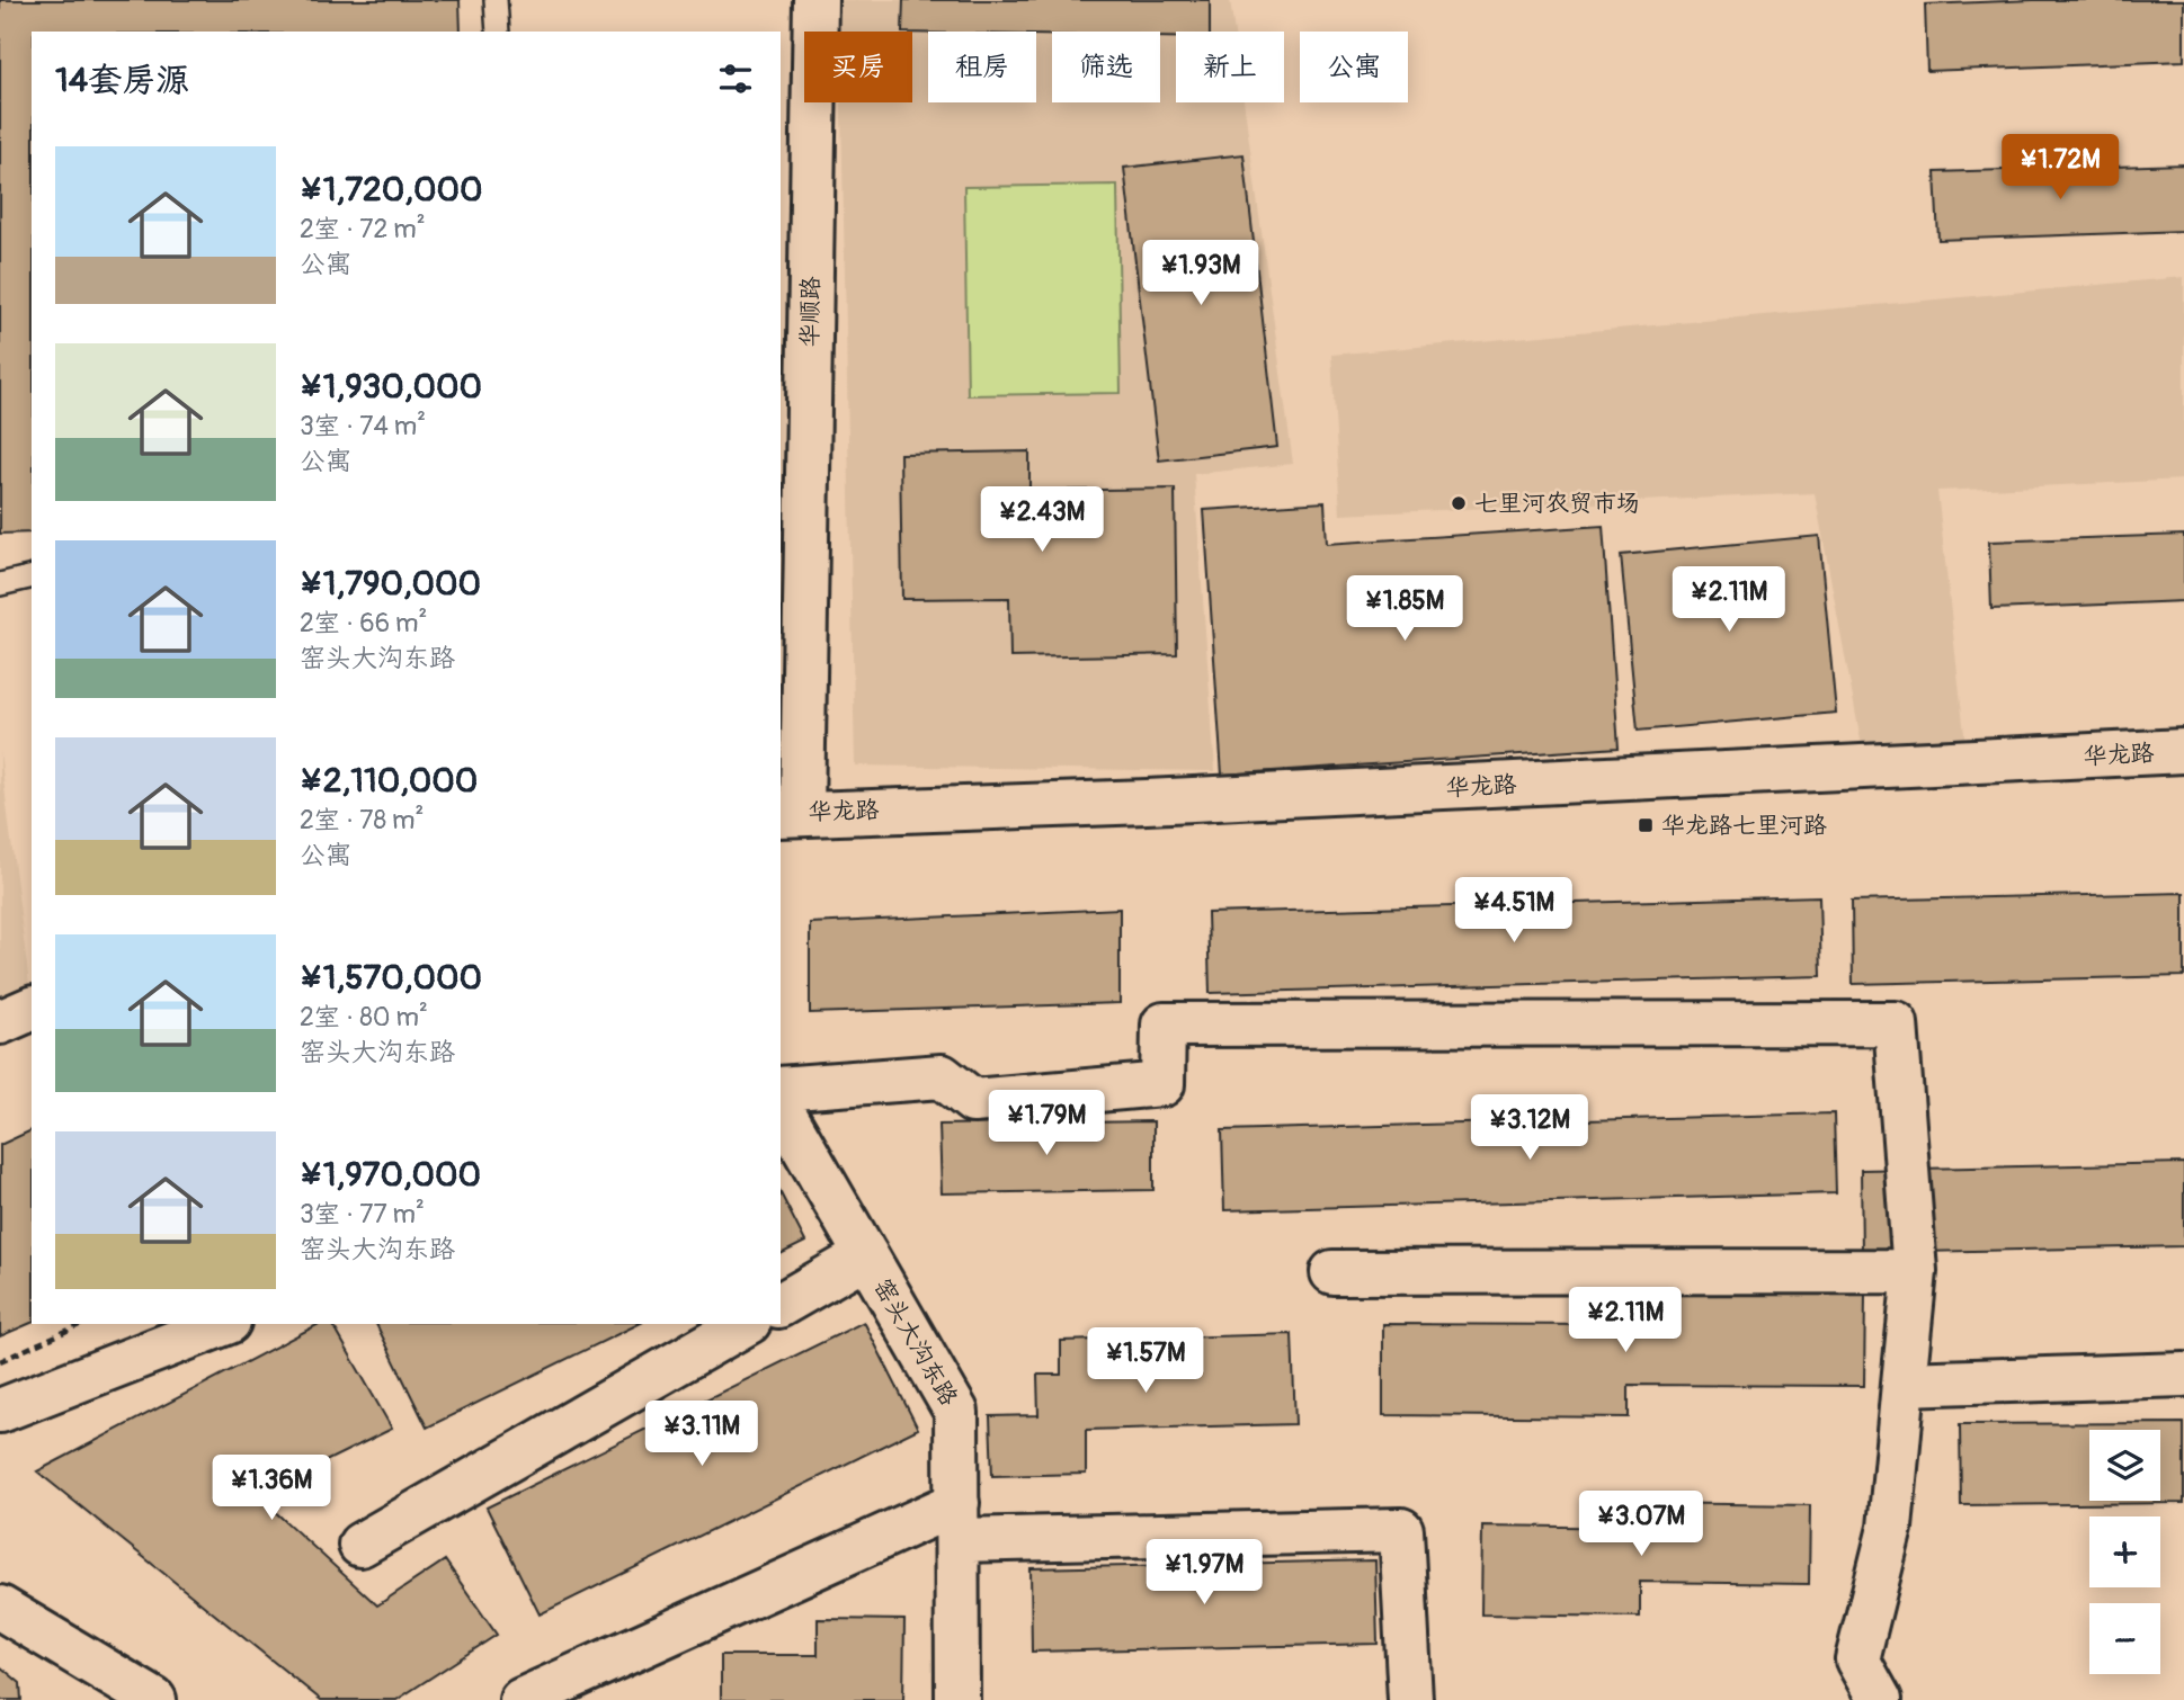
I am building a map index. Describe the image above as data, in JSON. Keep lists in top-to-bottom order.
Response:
{
  "streets": {
    "street": ["华顺路", "华龙路", "窑头大沟东路"]
  },
  "crossings": [
    ["华顺路", "华龙路"]
  ],
  "places": {
    "other": ["七里河农贸市场"],
    "transit": ["华龙路七里河路"]
  },
  "page": {
    "chip": [
      "买房",
      "租房",
      "筛选",
      "新上",
      "公寓"
    ],
    "heading": "14套房源",
    "list": [
      {
        "name": "¥1,720,000",
        "note": "2室 · 72 m² · 公寓"
      },
      {
        "name": "¥1,930,000",
        "note": "3室 · 74 m² · 公寓"
      },
      {
        "name": "¥1,790,000",
        "note": "2室 · 66 m² · 窑头大沟东路"
      },
      {
        "name": "¥2,110,000",
        "note": "2室 · 78 m² · 公寓"
      },
      {
        "name": "¥1,570,000",
        "note": "2室 · 80 m² · 窑头大沟东路"
      },
      {
        "name": "¥1,970,000",
        "note": "3室 · 77 m² · 窑头大沟东路"
      }
    ],
    "price": [
      "¥1.72M",
      "¥1.93M",
      "¥2.43M",
      "¥2.11M",
      "¥1.85M",
      "¥4.51M",
      "¥1.79M",
      "¥3.12M",
      "¥2.11M",
      "¥1.57M",
      "¥3.11M",
      "¥1.36M",
      "¥3.07M",
      "¥1.97M"
    ],
    "map_buttons": ["+", "−"]
  }
}
